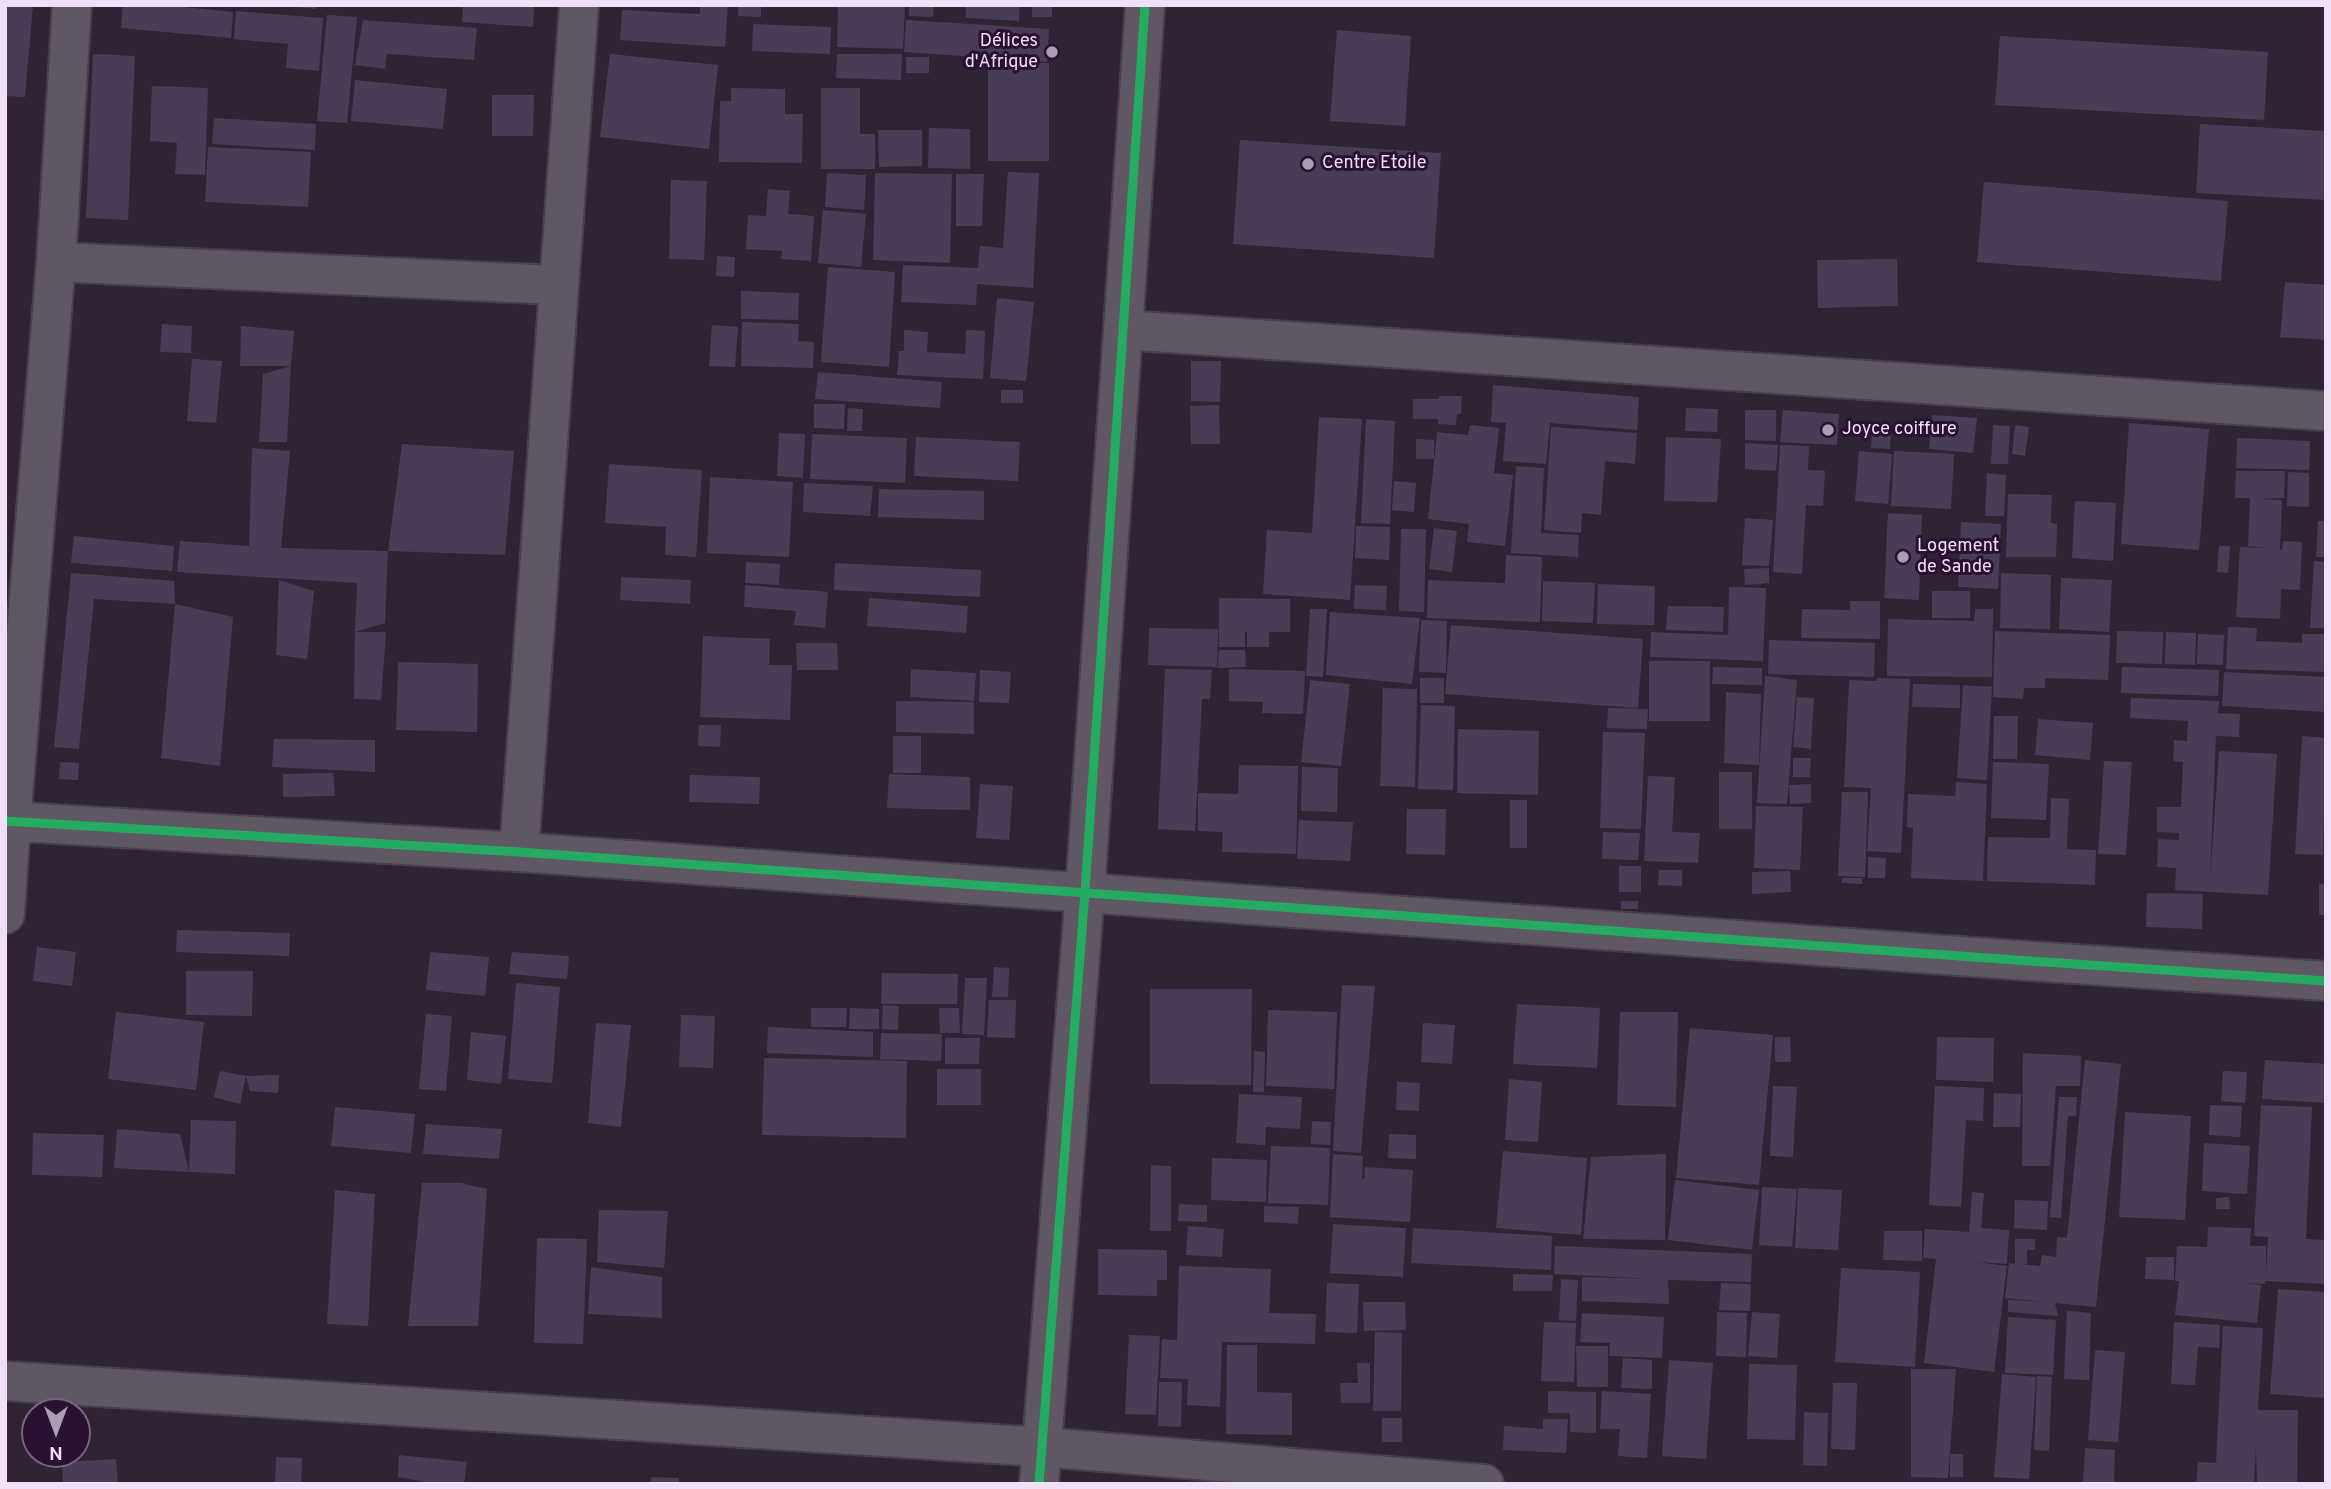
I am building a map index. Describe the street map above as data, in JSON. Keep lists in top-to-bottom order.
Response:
{
  "places": [
    "Délices d'Afrique",
    "Centre Etoile",
    "Joyce coiffure",
    "Logement de Sande"
  ],
  "north": "bottom"
}
